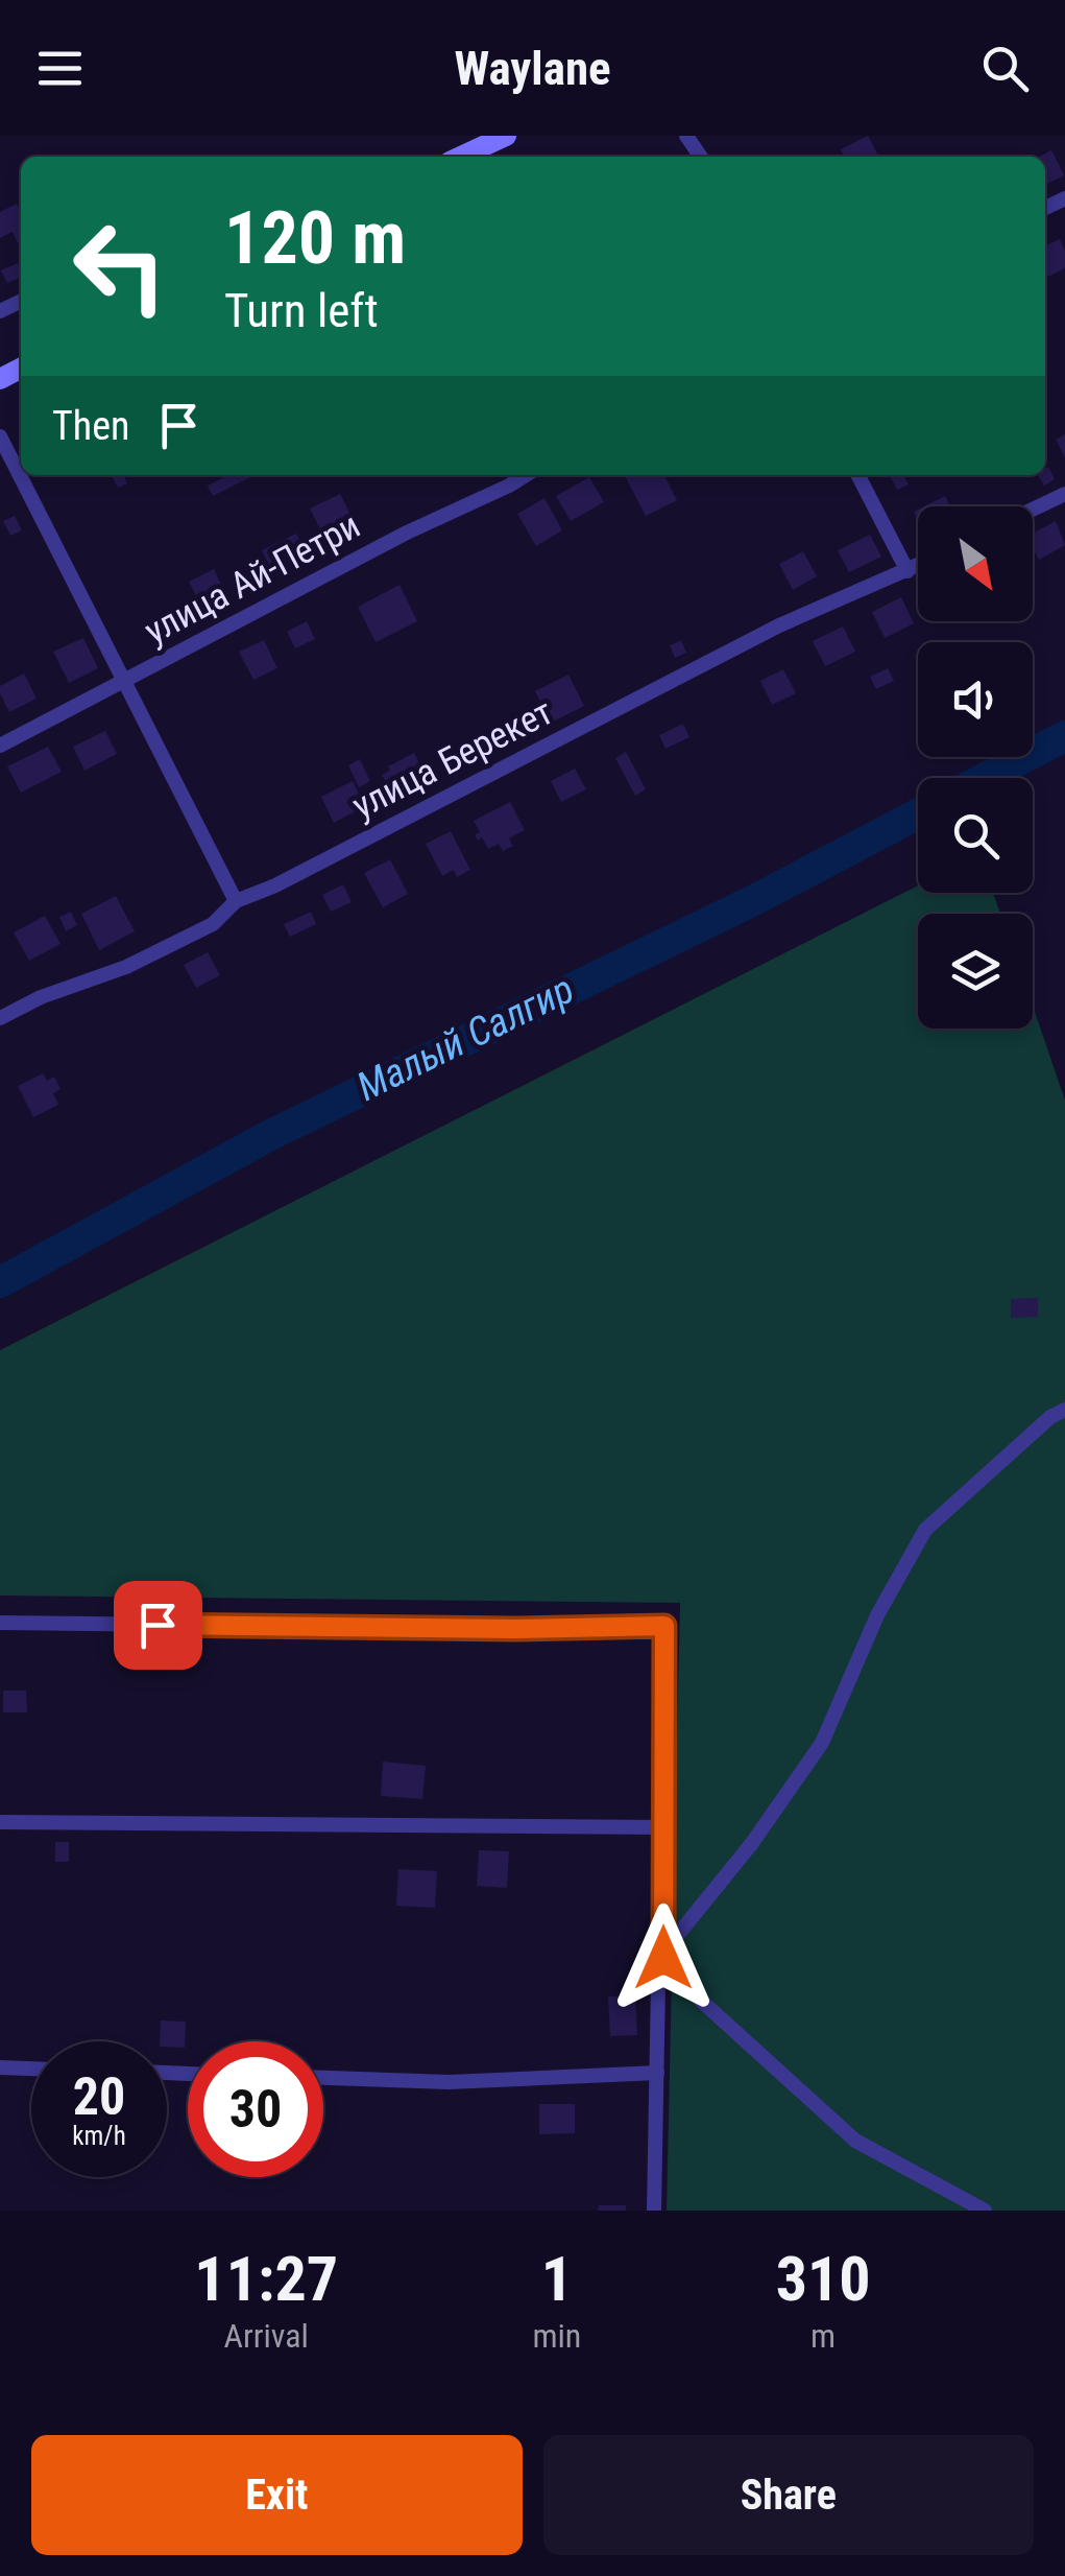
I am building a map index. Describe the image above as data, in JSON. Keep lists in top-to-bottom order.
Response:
{
  "streets": {
    "street": ["улица Ай-Петри", "улица Берекет"]
  },
  "water": ["Малый Салгир"],
  "north": "bottom right",
  "page": {
    "header": "Waylane",
    "turn": ["120 m", "Turn left"],
    "then": "Then",
    "speed": "20 km/h",
    "limit": "30",
    "eta": [
      "11:27",
      "Arrival",
      "1",
      "min",
      "310",
      "m"
    ],
    "buttons": ["Exit", "Share"]
  }
}
